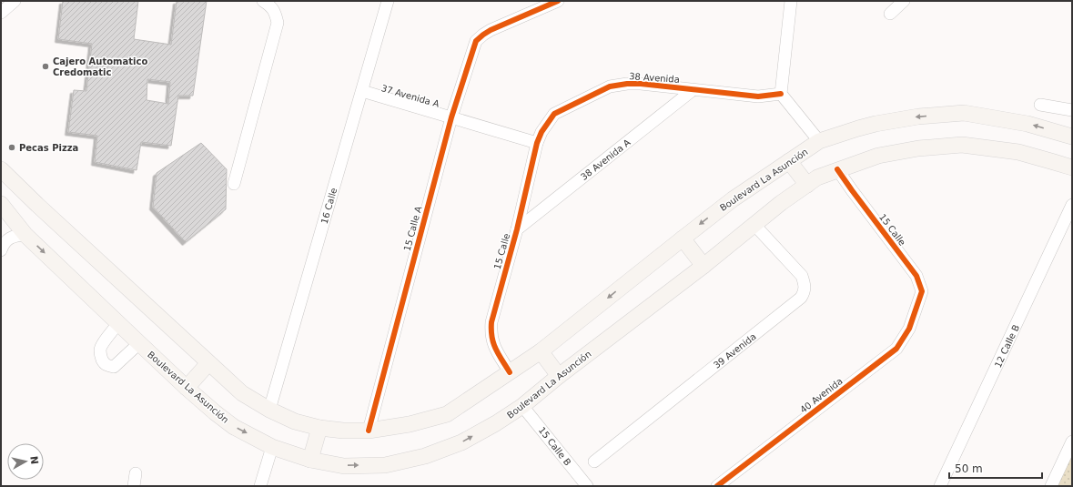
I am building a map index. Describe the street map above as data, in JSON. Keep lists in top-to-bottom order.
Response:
{
  "streets": {
    "main road": ["Boulevard La Asunción"],
    "street": [
      "38 Avenida",
      "37 Avenida A",
      "38 Avenida A",
      "16 Calle",
      "15 Calle A",
      "15 Calle",
      "12 Calle B",
      "39 Avenida",
      "40 Avenida",
      "15 Calle B"
    ]
  },
  "crossings": [
    ["38 Avenida", "37 Avenida A"],
    ["38 Avenida", "38 Avenida A"],
    ["38 Avenida", "15 Calle"],
    ["37 Avenida A", "16 Calle"],
    ["37 Avenida A", "15 Calle A"],
    ["37 Avenida A", "15 Calle"],
    ["38 Avenida A", "15 Calle"],
    ["Boulevard La Asunción", "16 Calle"],
    ["Boulevard La Asunción", "15 Calle A"],
    ["Boulevard La Asunción", "15 Calle"],
    ["Boulevard La Asunción", "39 Avenida"],
    ["Boulevard La Asunción", "15 Calle B"],
    ["15 Calle", "40 Avenida"]
  ],
  "places": ["Cajero Automatico Credomatic", "Pecas Pizza"],
  "scale_bar": "50 m",
  "north": "right"
}
